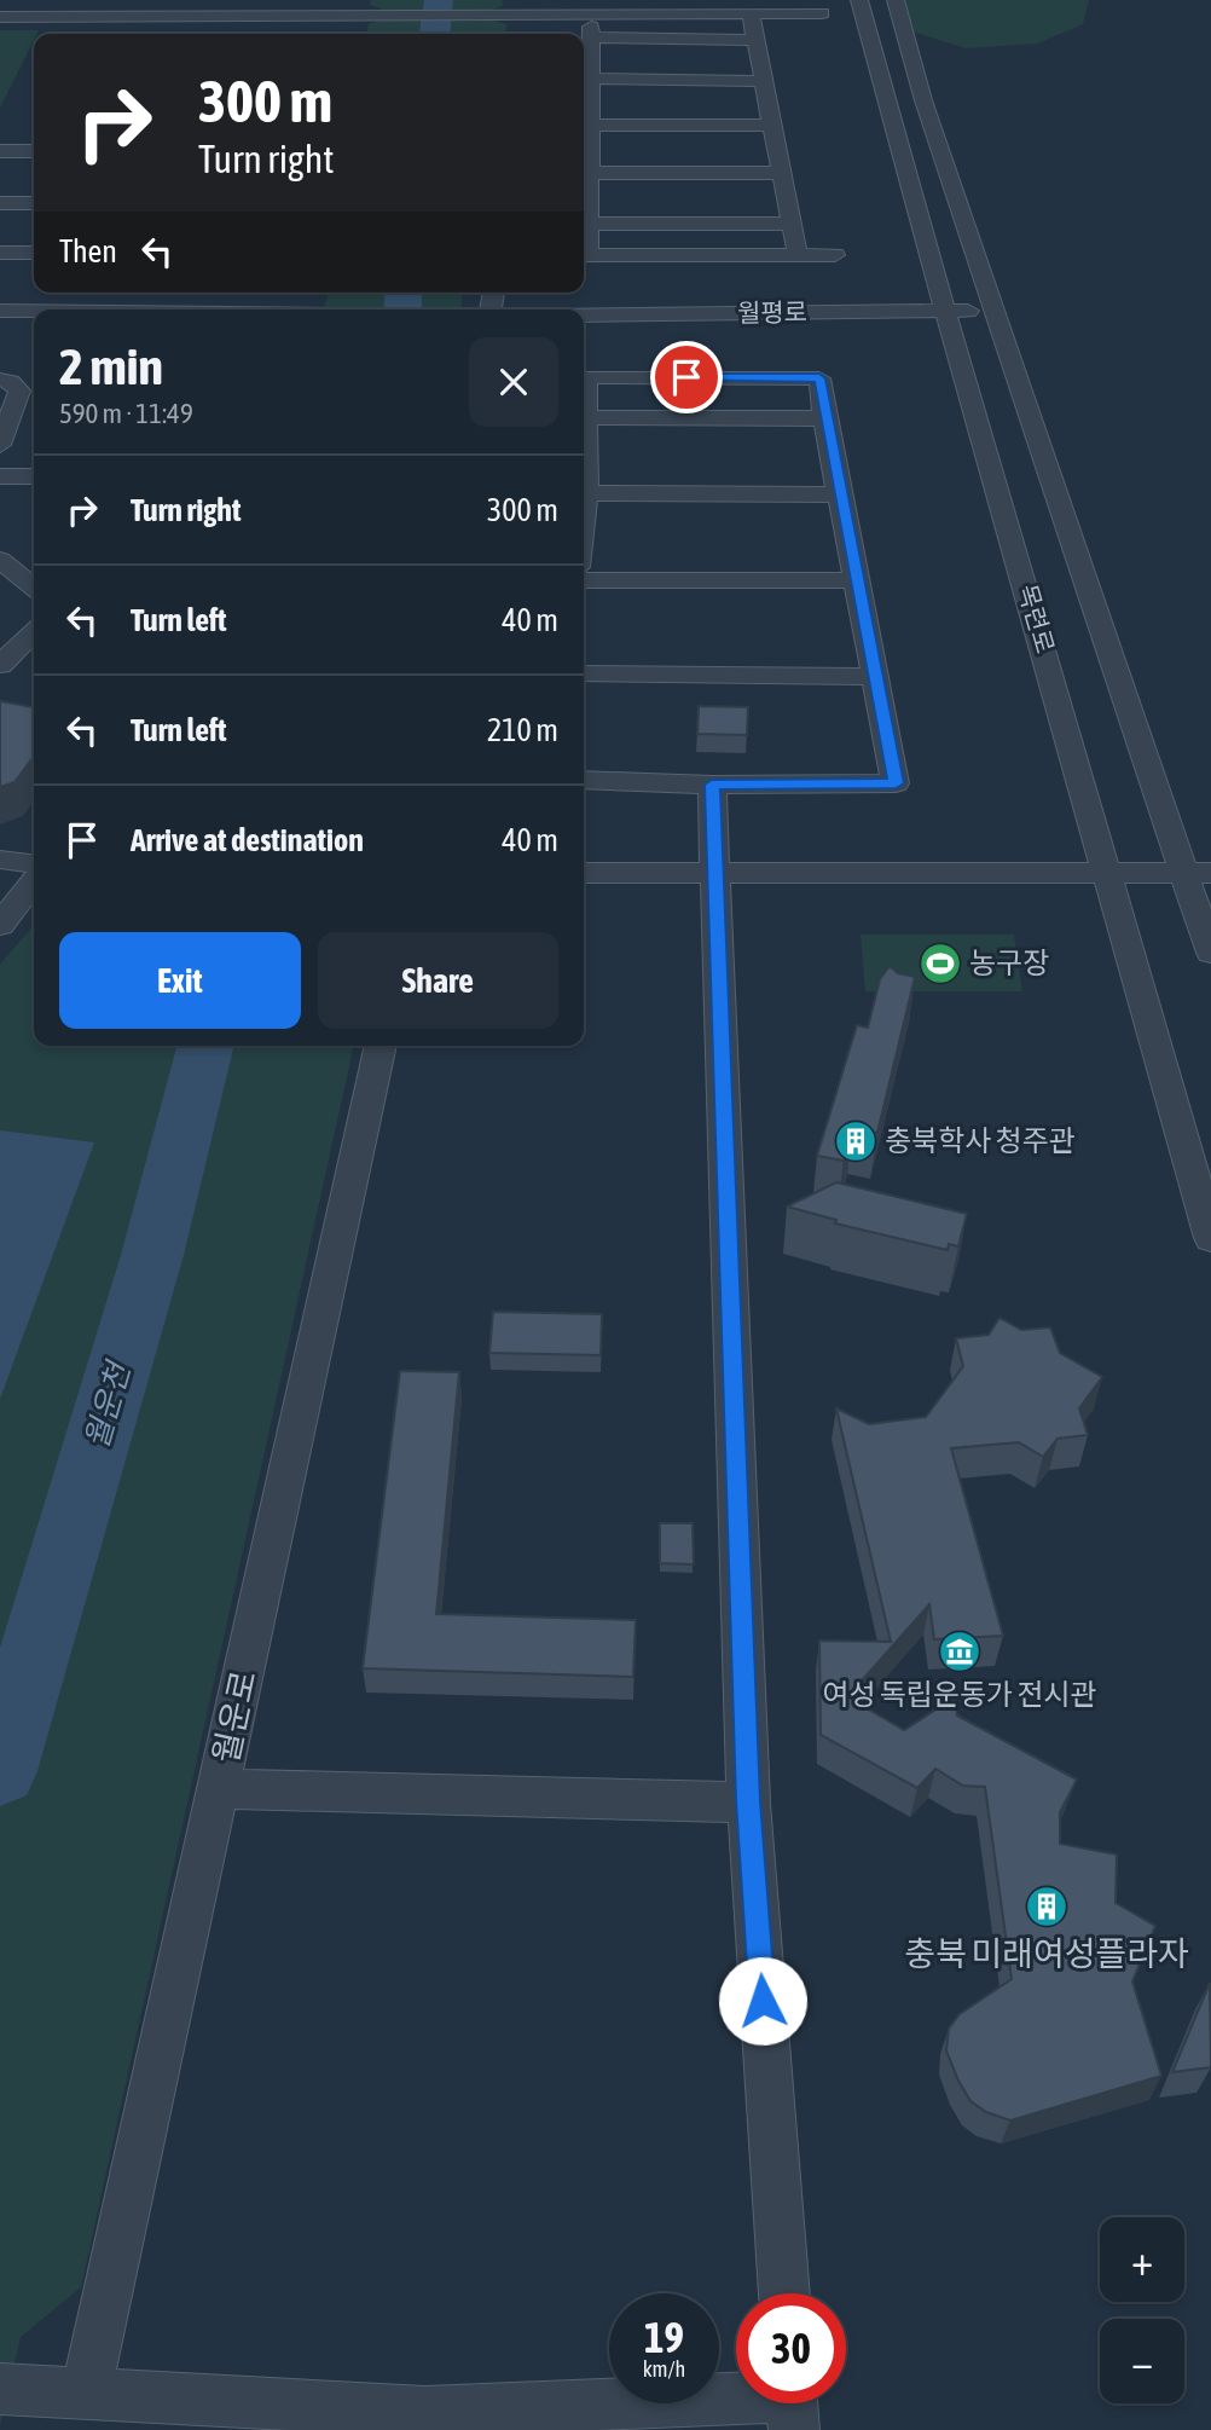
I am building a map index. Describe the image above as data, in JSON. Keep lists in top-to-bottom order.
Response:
{
  "streets": {
    "street": ["월평로", "목련로", "월운로"]
  },
  "crossings": [
    ["월평로", "목련로"]
  ],
  "water": ["월운천"],
  "places": {
    "sports": ["농구장"],
    "building": ["충북학사 청주관", "충북 미래여성플라자"],
    "museum": ["여성 독립운동가 전시관"]
  },
  "page": {
    "turn": ["300 m", "Turn right"],
    "then": "Then",
    "heading": ["2 min", "590 m · 11:49"],
    "list": [
      {
        "name": "Turn right",
        "value": "300 m"
      },
      {
        "name": "Turn left",
        "value": "40 m"
      },
      {
        "name": "Turn left",
        "value": "210 m"
      },
      {
        "name": "Arrive at destination",
        "value": "40 m"
      }
    ],
    "buttons": ["Exit", "Share"],
    "map_buttons": ["+", "−"],
    "speed": "19 km/h",
    "limit": "30"
  }
}
